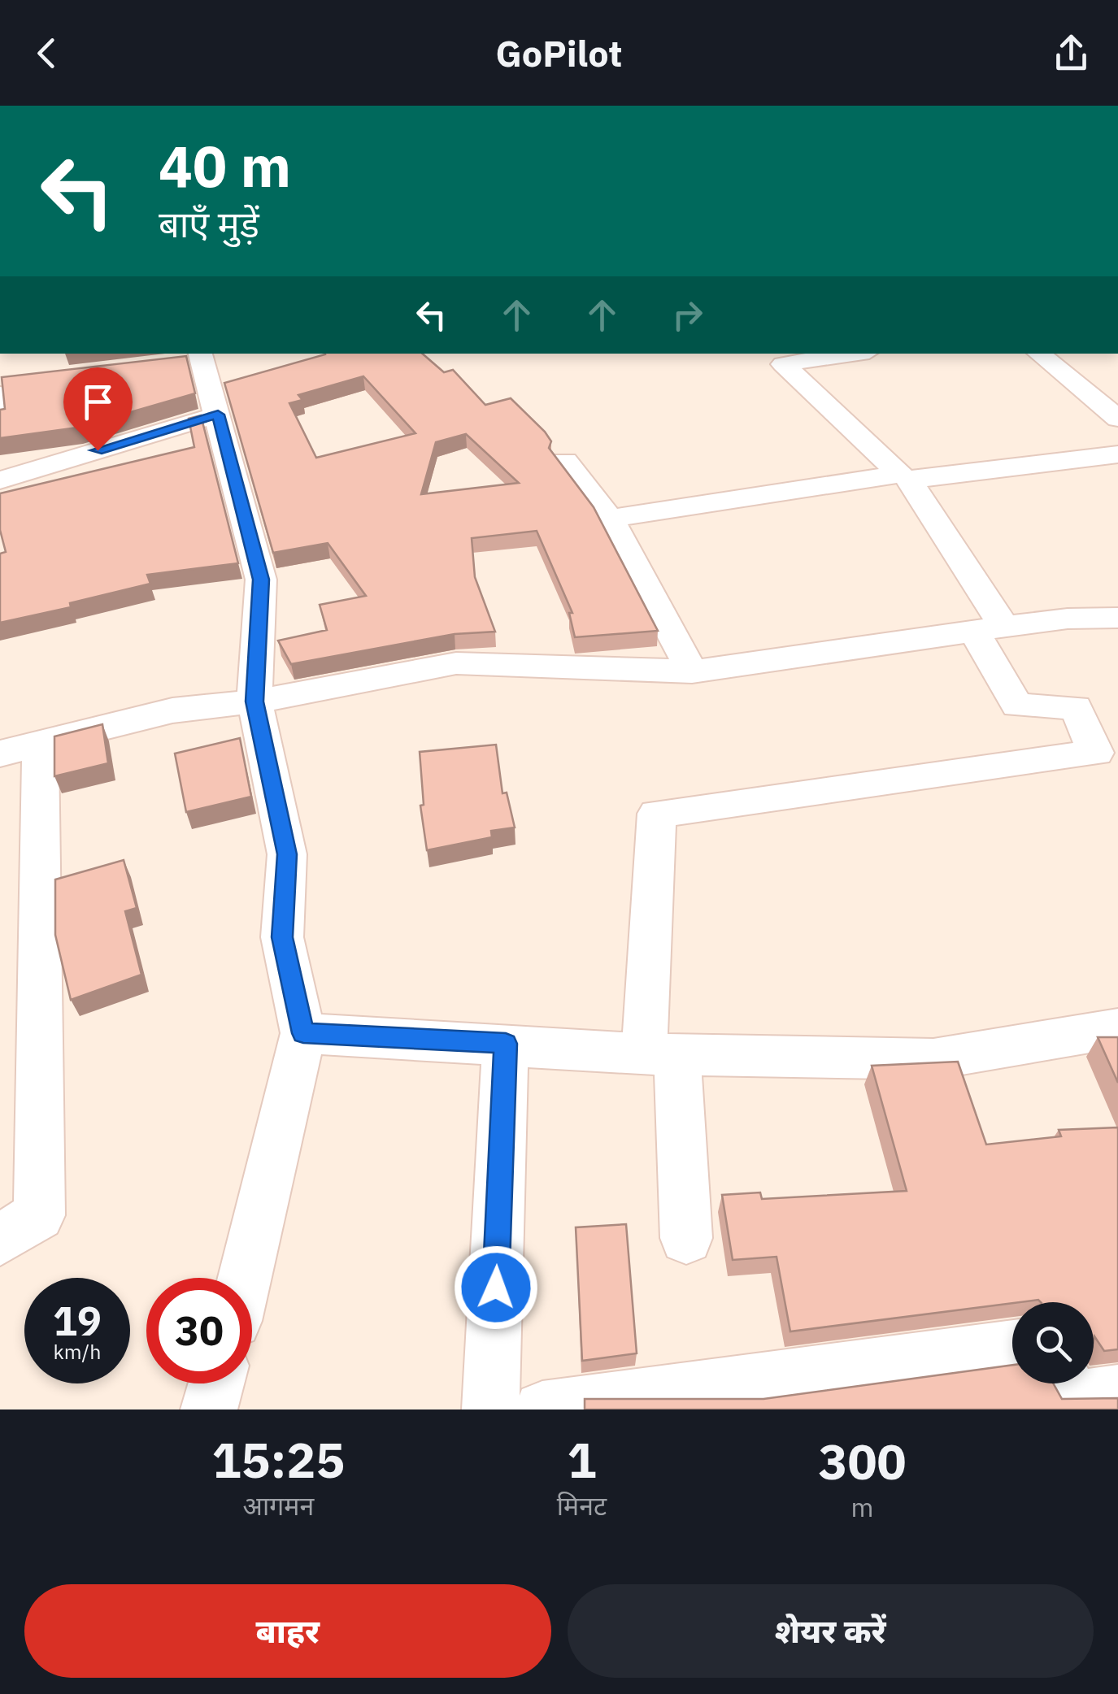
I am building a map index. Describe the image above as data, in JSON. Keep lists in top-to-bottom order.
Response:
{
  "page": {
    "header": "GoPilot",
    "turn": ["40 m", "बाएँ मुड़ें"],
    "speed": "19 km/h",
    "limit": "30",
    "eta": [
      "15:25",
      "आगमन",
      "1",
      "मिनट",
      "300",
      "m"
    ],
    "buttons": ["बाहर", "शेयर करें"]
  }
}
